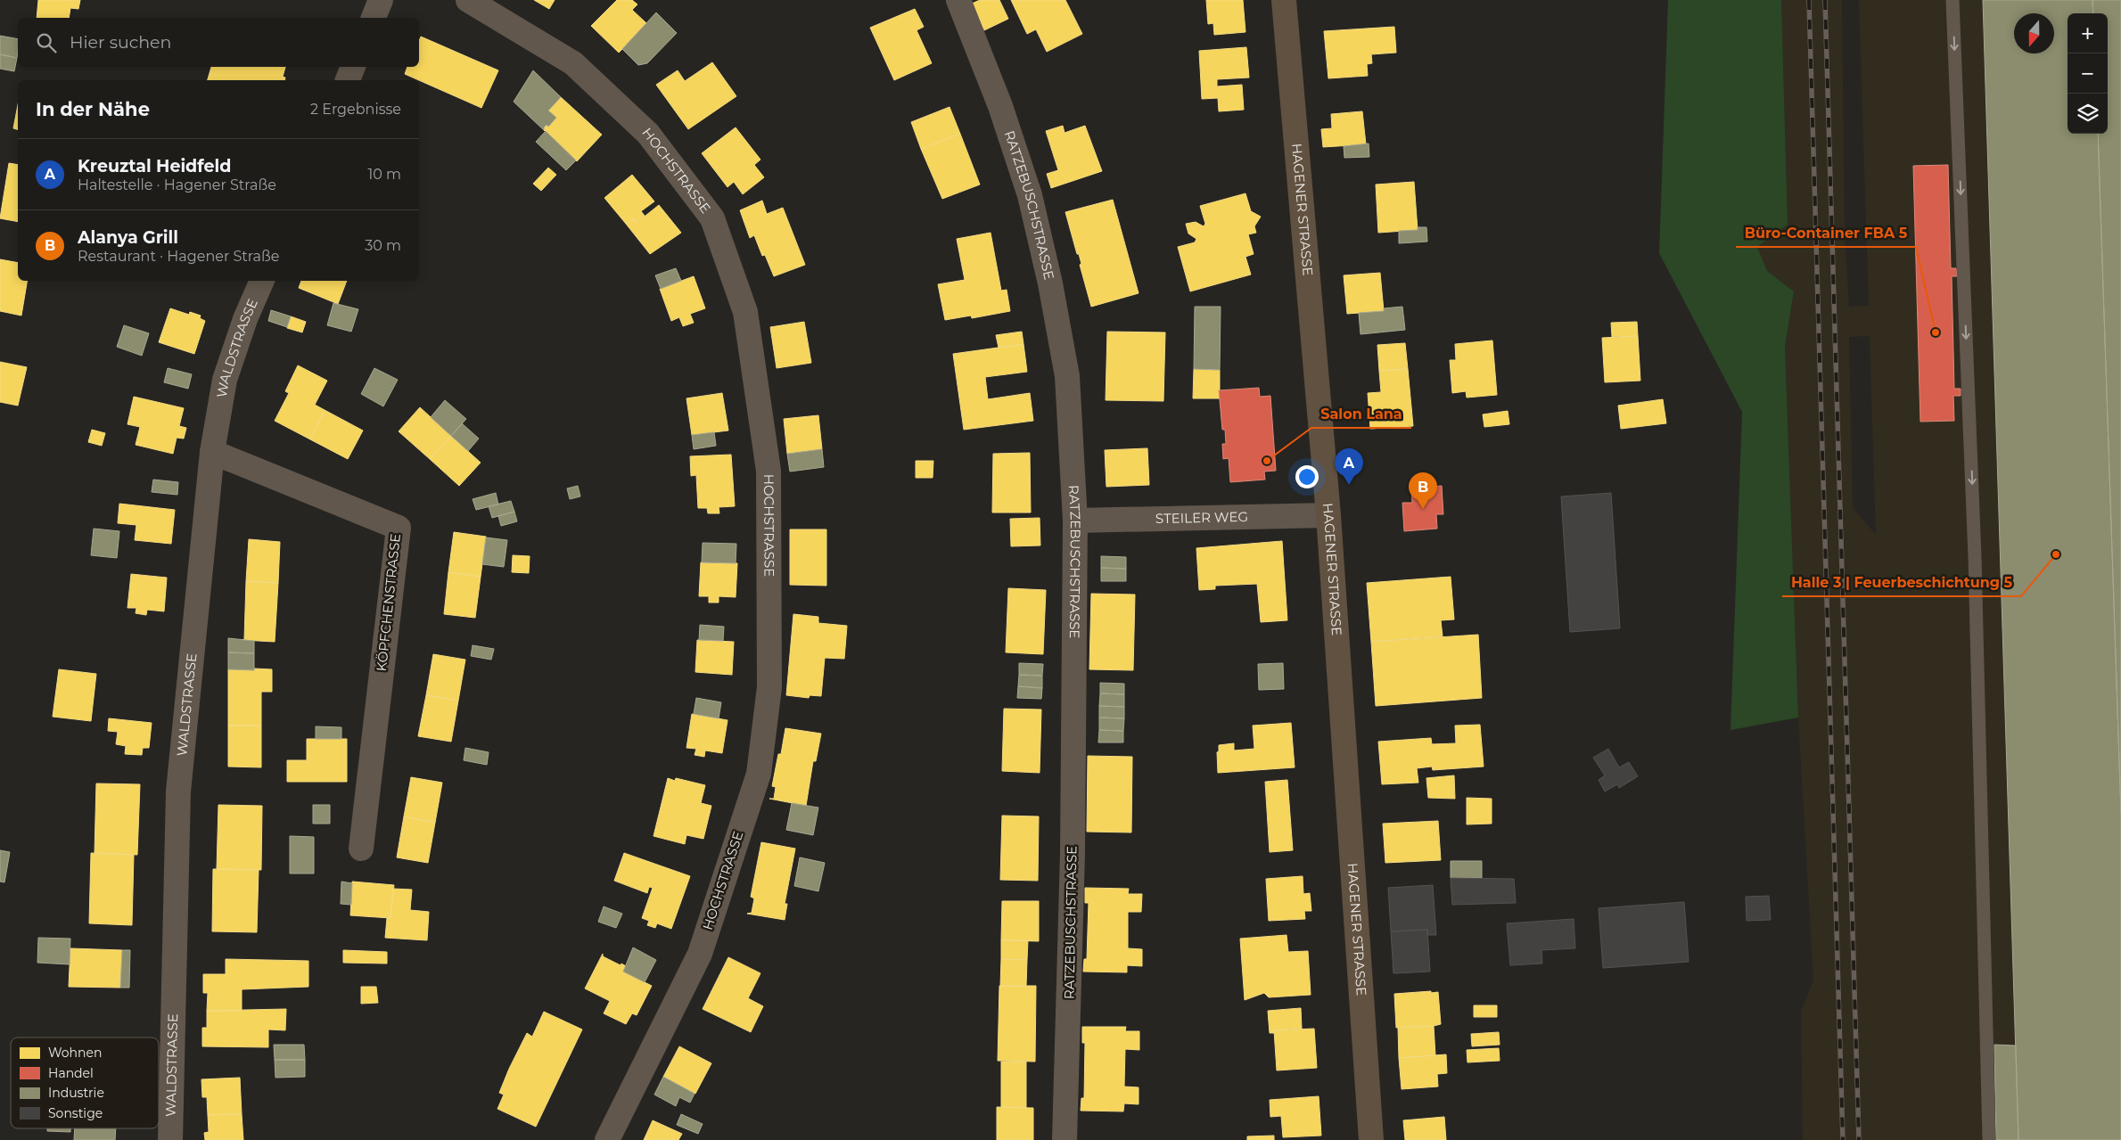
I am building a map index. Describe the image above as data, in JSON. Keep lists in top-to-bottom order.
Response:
{
  "streets": {
    "main road": ["HAGENER STRASSE"],
    "street": [
      "HOCHSTRASSE",
      "RATZEBUSCHSTRASSE",
      "WALDSTRASSE",
      "STEILER WEG",
      "KÖPFCHENSTRASSE"
    ]
  },
  "crossings": [
    ["RATZEBUSCHSTRASSE", "STEILER WEG"],
    ["HAGENER STRASSE", "STEILER WEG"],
    ["WALDSTRASSE", "KÖPFCHENSTRASSE"]
  ],
  "places": ["Büro-Container FBA 5", "Salon Lana", "Halle 3 | Feuerbeschichtung 5"],
  "legend": [
    "Wohnen",
    "Handel",
    "Industrie",
    "Sonstige"
  ],
  "north": "bottom",
  "page": {
    "map_buttons": ["+", "−"],
    "search": "Hier suchen",
    "heading": ["In der Nähe", "2 Ergebnisse"],
    "list": [
      {
        "mark": "A",
        "name": "Kreuztal Heidfeld",
        "note": "Haltestelle · Hagener Straße",
        "value": "10 m"
      },
      {
        "mark": "B",
        "name": "Alanya Grill",
        "note": "Restaurant · Hagener Straße",
        "value": "30 m"
      }
    ],
    "pins": ["A", "B"]
  }
}
